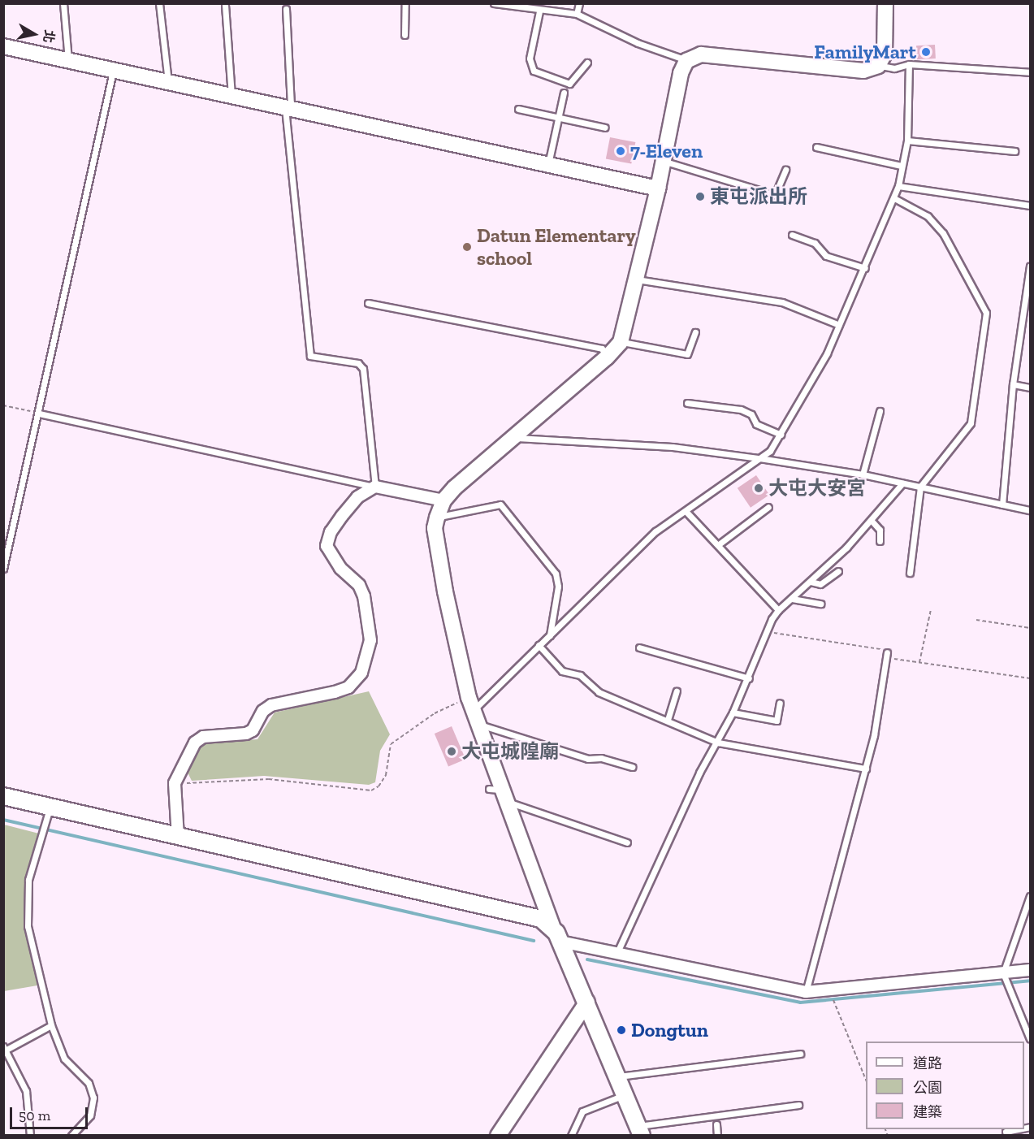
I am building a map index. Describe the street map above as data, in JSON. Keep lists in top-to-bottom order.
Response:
{
  "places": [
    "FamilyMart",
    "7-Eleven",
    "東屯派出所",
    "Datun Elementary school",
    "大屯大安宮",
    "大屯城隍廟",
    "Dongtun"
  ],
  "legend": ["道路", "公園", "建築"],
  "scale_bar": "50 m",
  "north": "right"
}
